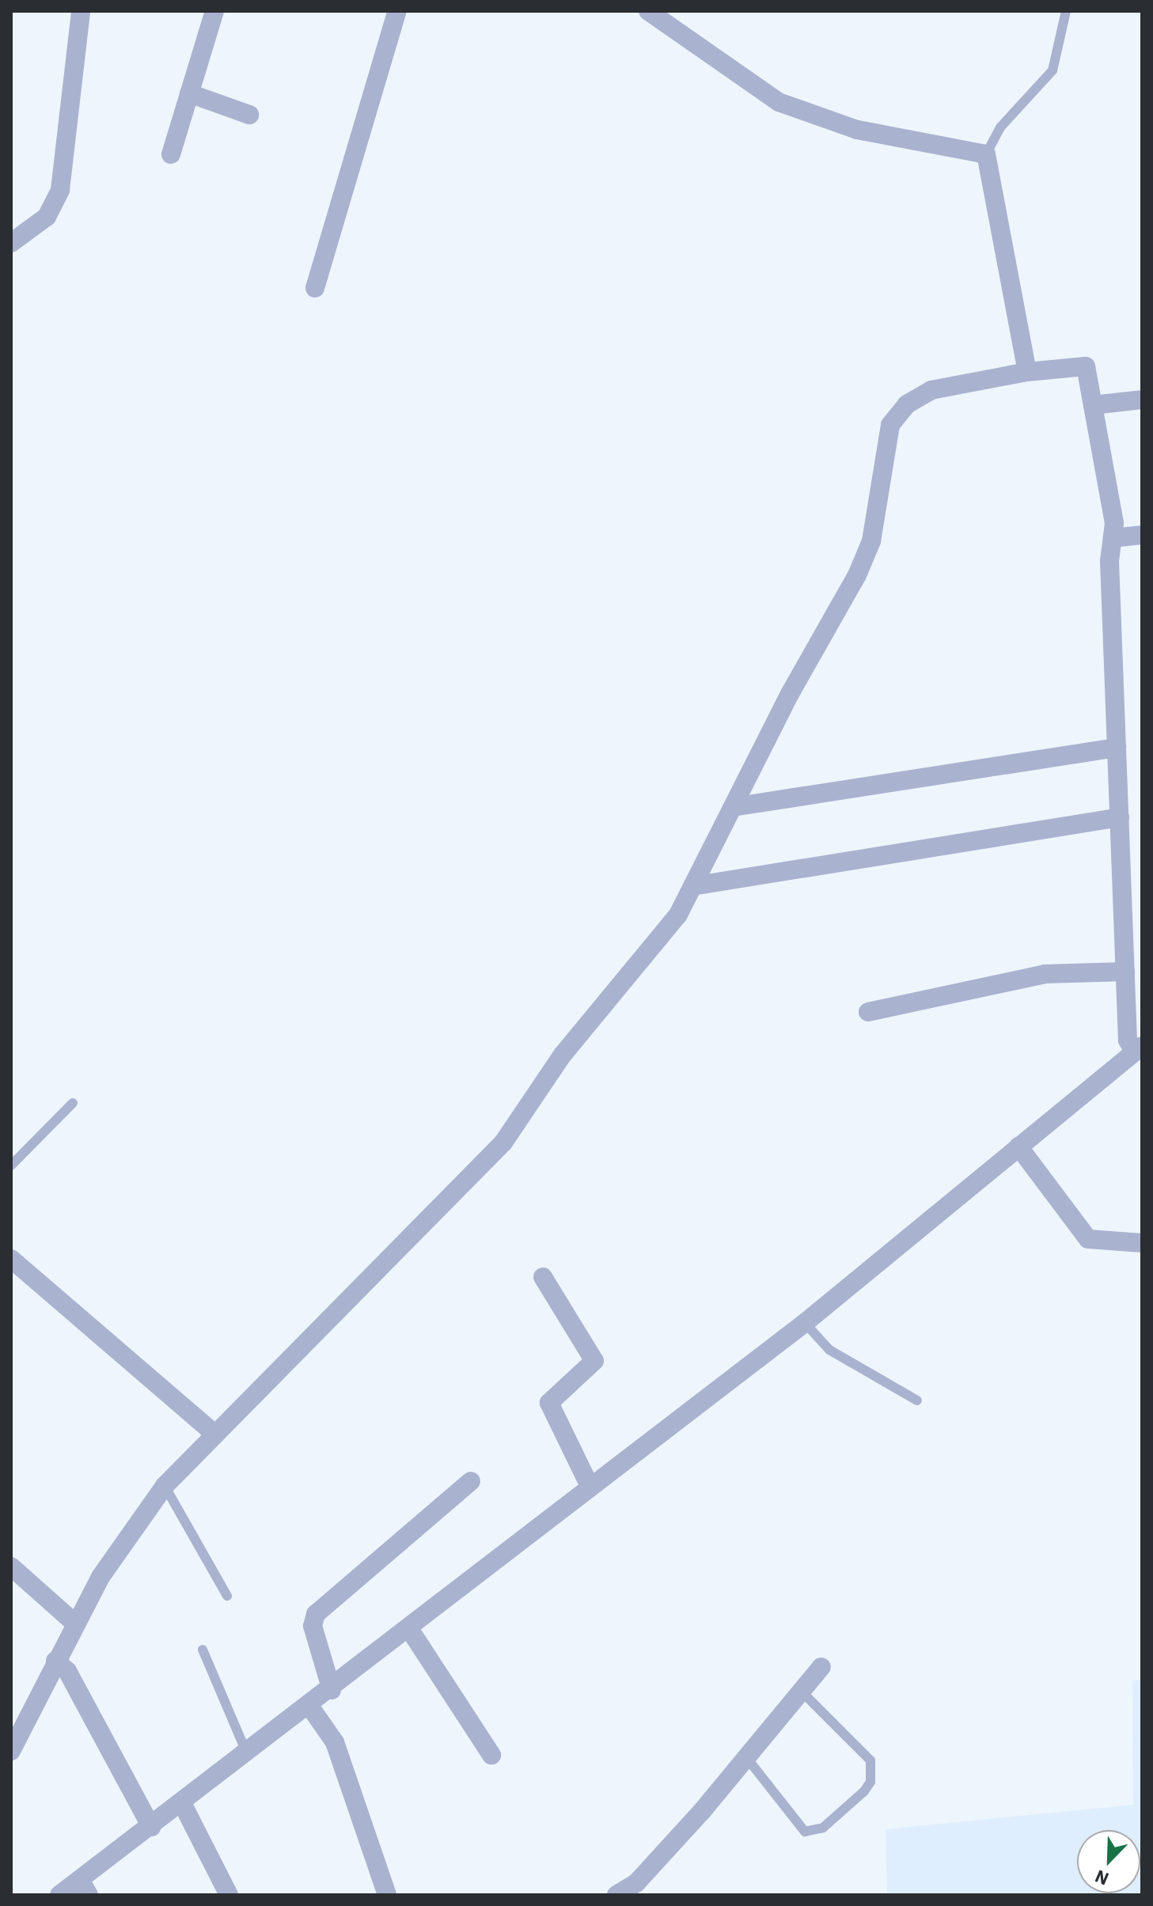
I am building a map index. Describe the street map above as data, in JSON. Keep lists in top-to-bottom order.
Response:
{
  "north": "bottom left"
}
